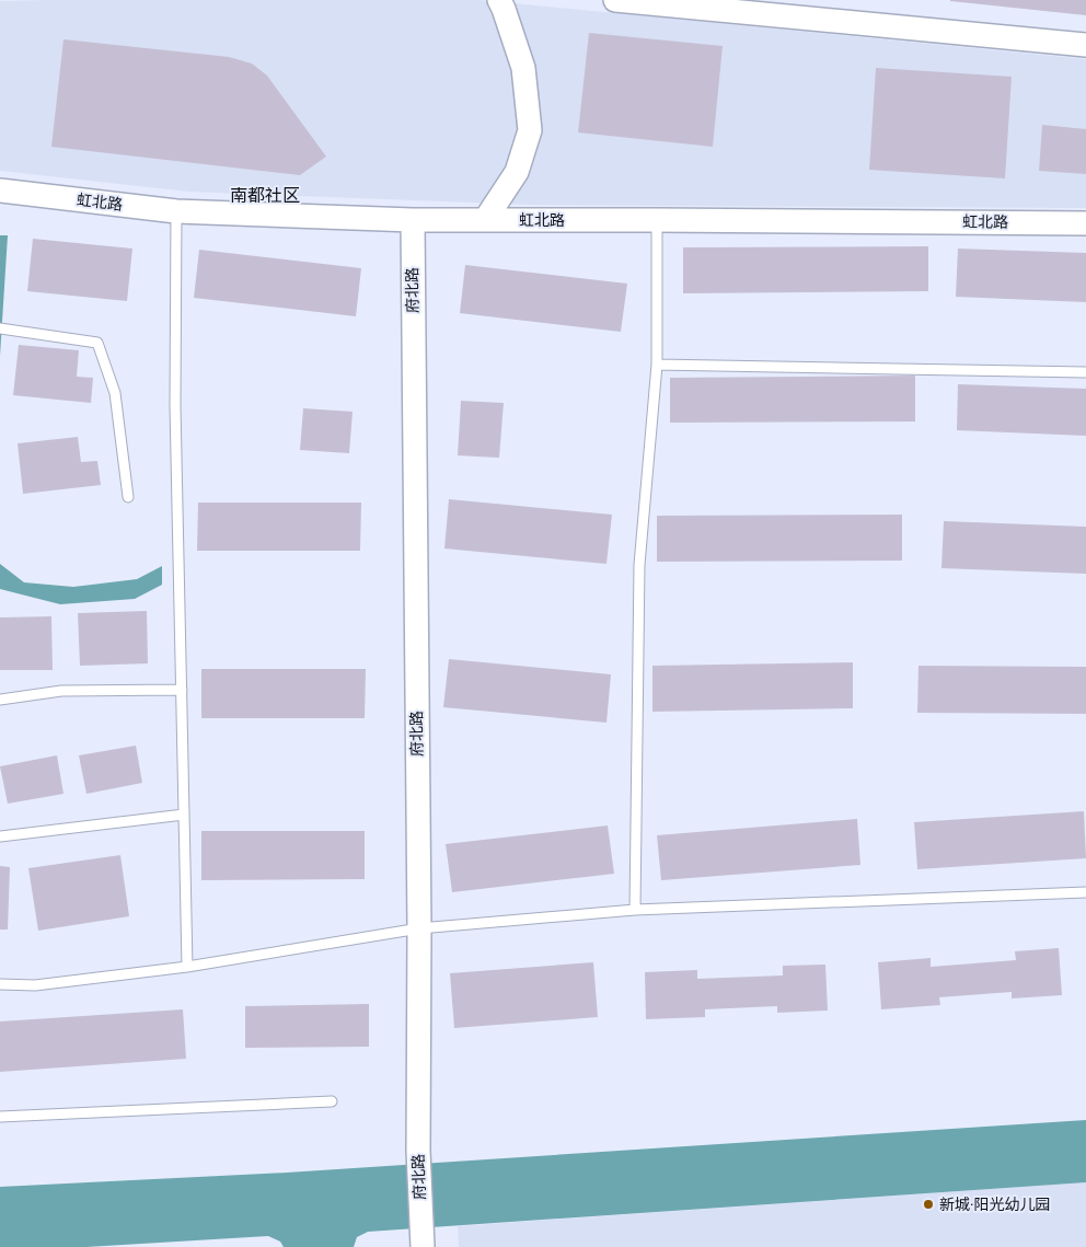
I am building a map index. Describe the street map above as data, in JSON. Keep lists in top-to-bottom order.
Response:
{
  "streets": {
    "street": ["虹北路", "府北路"]
  },
  "crossings": [
    ["虹北路", "府北路"]
  ],
  "districts": ["南都社区"],
  "places": ["新城·阳光幼儿园"]
}
